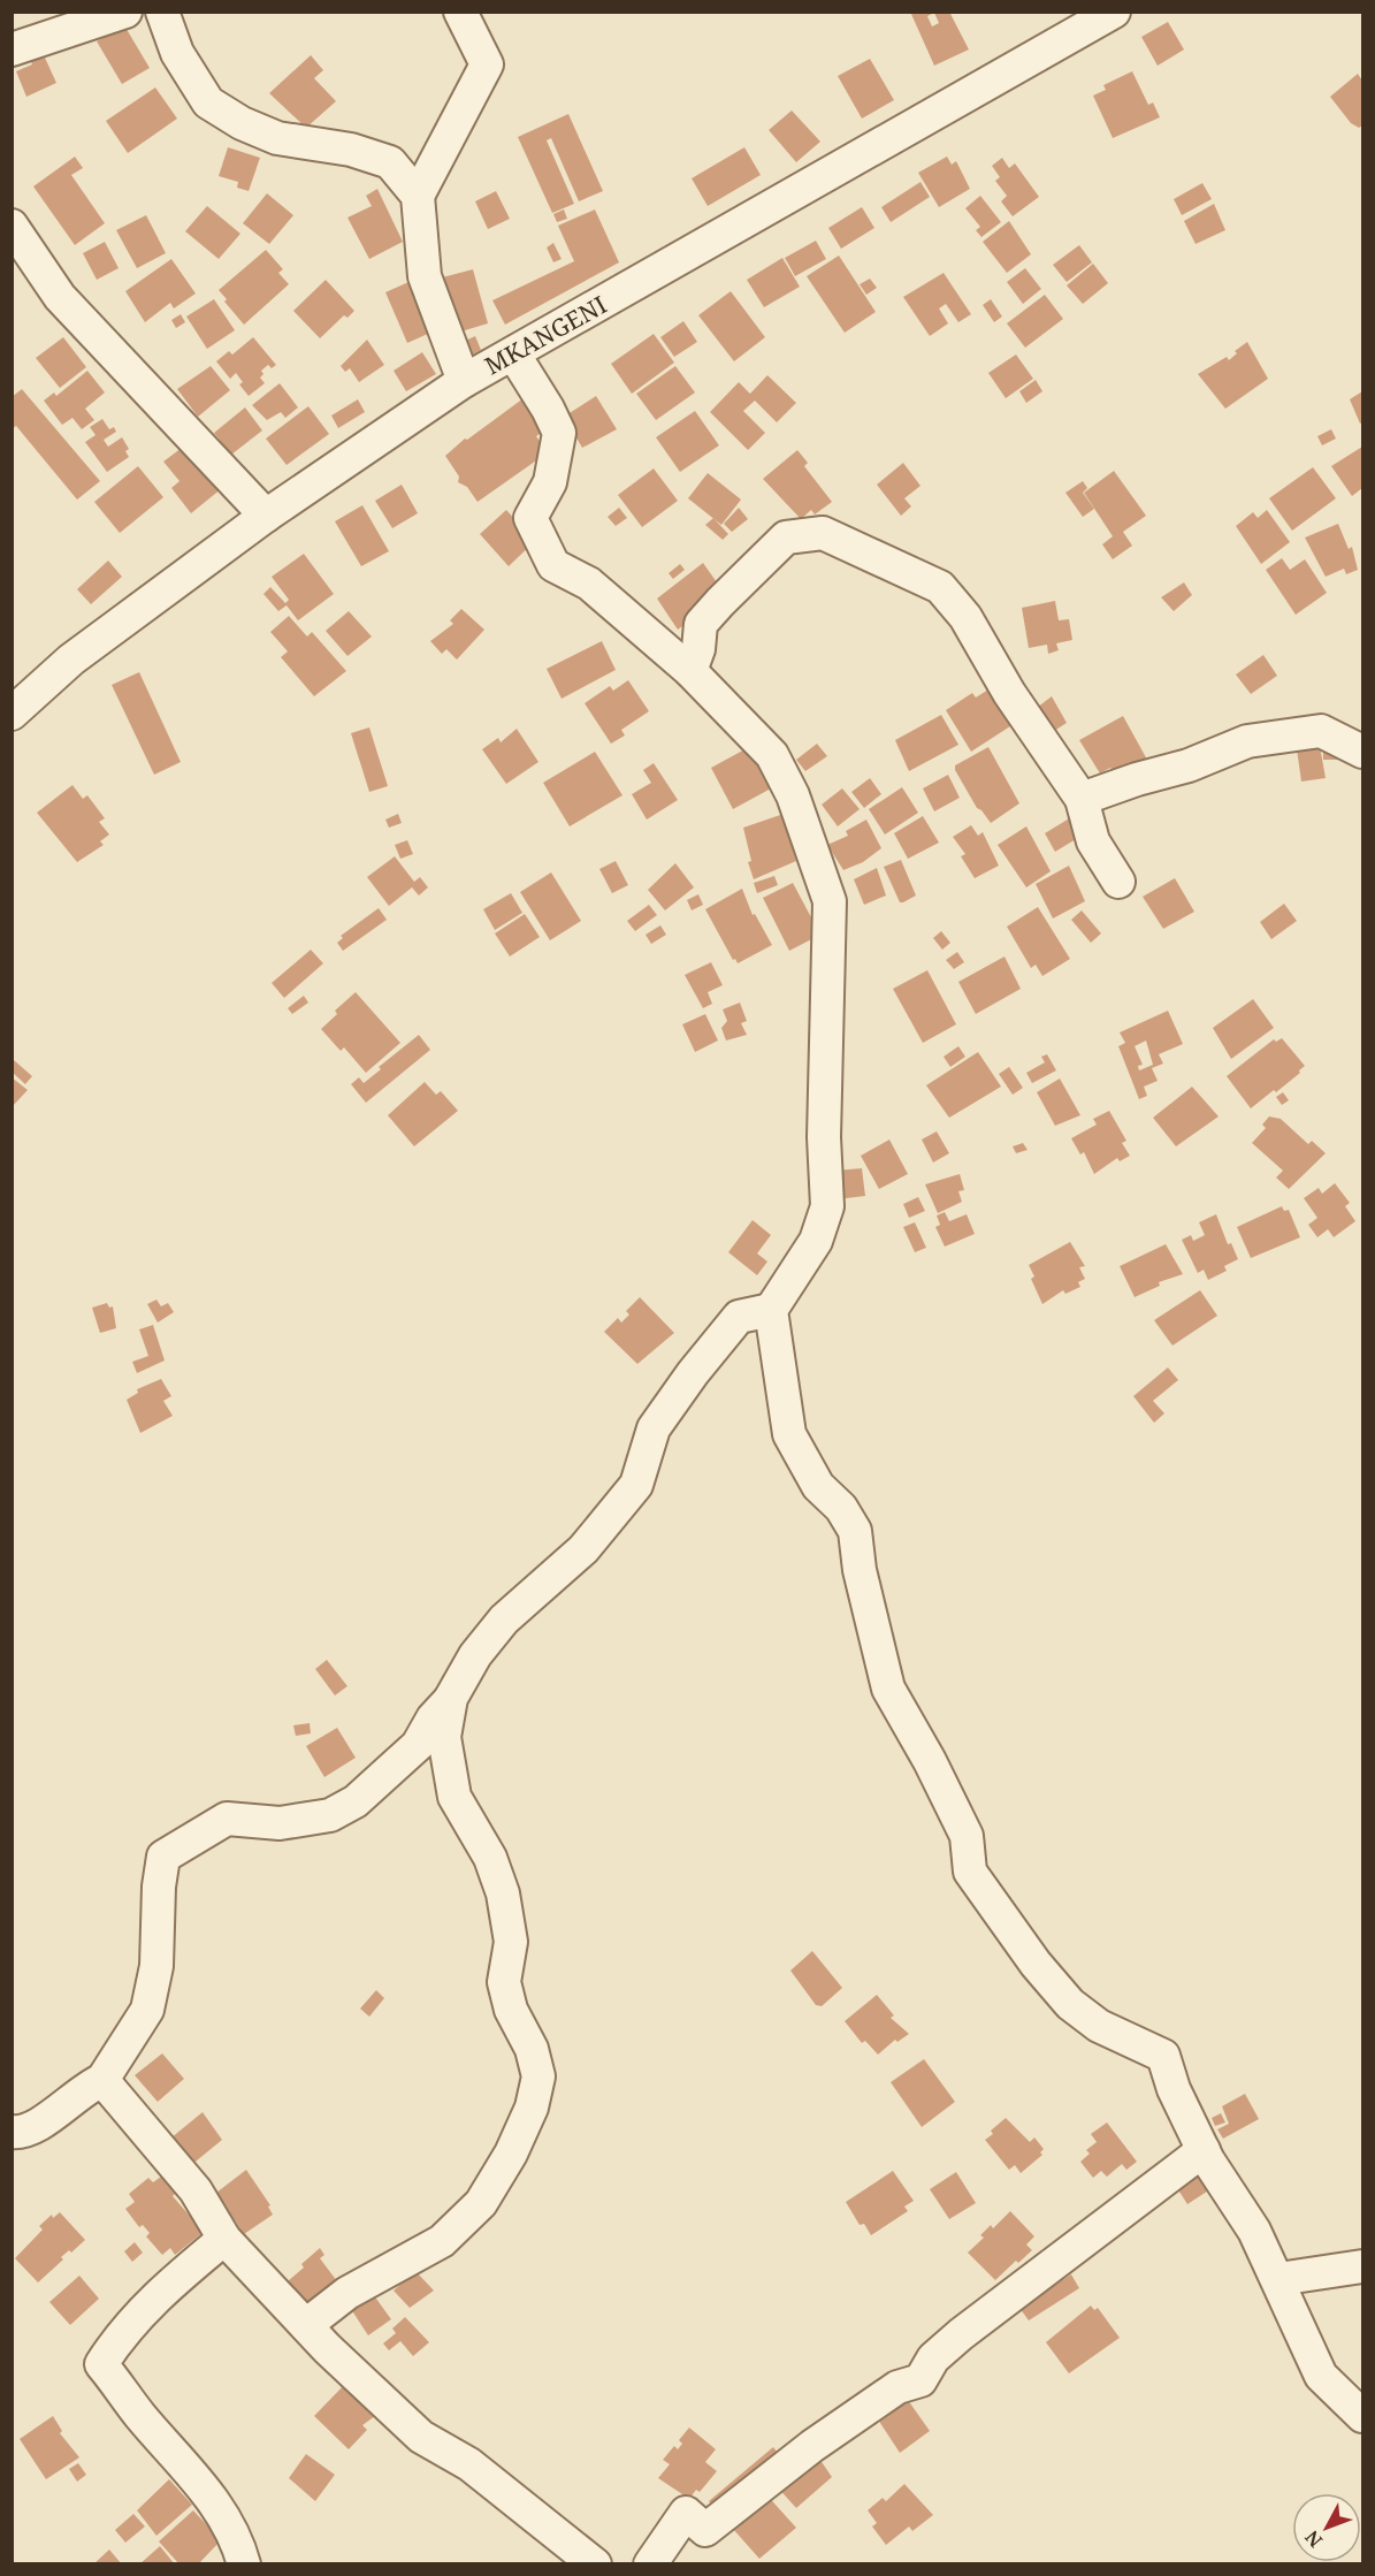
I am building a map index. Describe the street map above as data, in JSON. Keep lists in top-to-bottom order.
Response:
{
  "streets": {
    "street": ["MKANGENI"]
  },
  "north": "bottom left"
}
